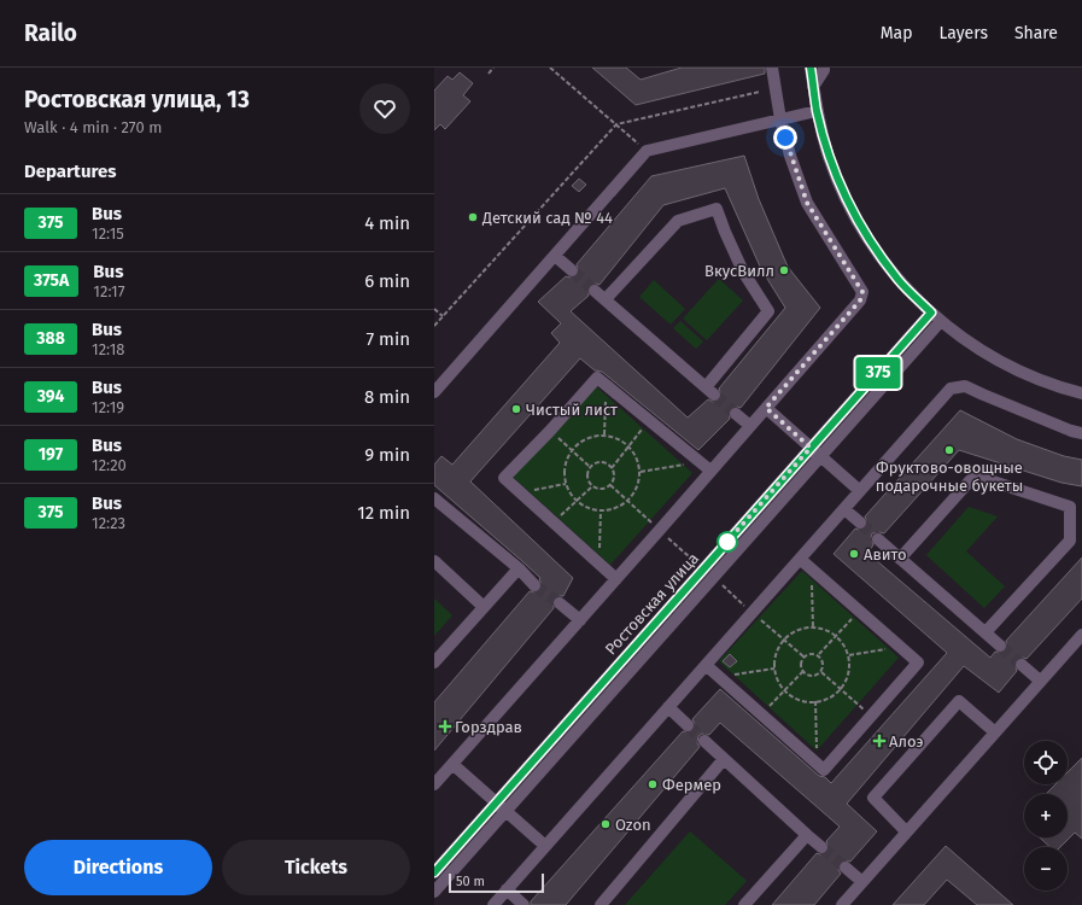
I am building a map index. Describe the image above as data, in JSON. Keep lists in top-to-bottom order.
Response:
{
  "streets": {
    "street": ["Ростовская улица"]
  },
  "places": {
    "other": [
      "Детский сад № 44",
      "ВкусВилл",
      "Чистый лист",
      "Фруктово-овощные подарочные букеты",
      "Авито",
      "Фермер",
      "Ozon"
    ],
    "health": ["Горздрав", "Алоэ"]
  },
  "lines": ["bus line 375"],
  "scale_bar": "50 m",
  "page": {
    "header": "Railo",
    "nav": ["Map", "Layers", "Share"],
    "heading": [
      ["Ростовская улица, 13", "Walk · 4 min · 270 m"],
      "Departures"
    ],
    "on_map": "375",
    "list": [
      {
        "mark": "375",
        "name": "Bus",
        "note": "12:15",
        "value": "4 min"
      },
      {
        "mark": "375А",
        "name": "Bus",
        "note": "12:17",
        "value": "6 min"
      },
      {
        "mark": "388",
        "name": "Bus",
        "note": "12:18",
        "value": "7 min"
      },
      {
        "mark": "394",
        "name": "Bus",
        "note": "12:19",
        "value": "8 min"
      },
      {
        "mark": "197",
        "name": "Bus",
        "note": "12:20",
        "value": "9 min"
      },
      {
        "mark": "375",
        "name": "Bus",
        "note": "12:23",
        "value": "12 min"
      }
    ],
    "map_buttons": ["+", "−"],
    "buttons": ["Directions", "Tickets"],
    "scale": "50 m"
  }
}
